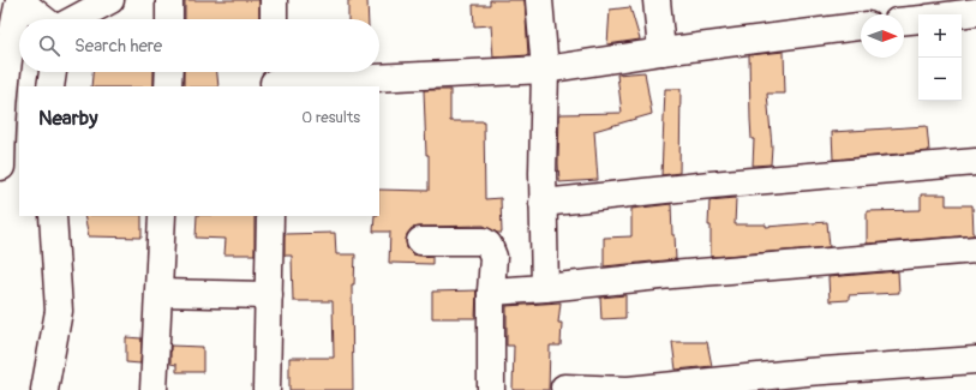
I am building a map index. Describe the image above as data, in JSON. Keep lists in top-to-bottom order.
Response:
{
  "north": "right",
  "page": {
    "map_buttons": ["+", "−"],
    "search": "Search here",
    "heading": ["Nearby", "0 results"]
  }
}
